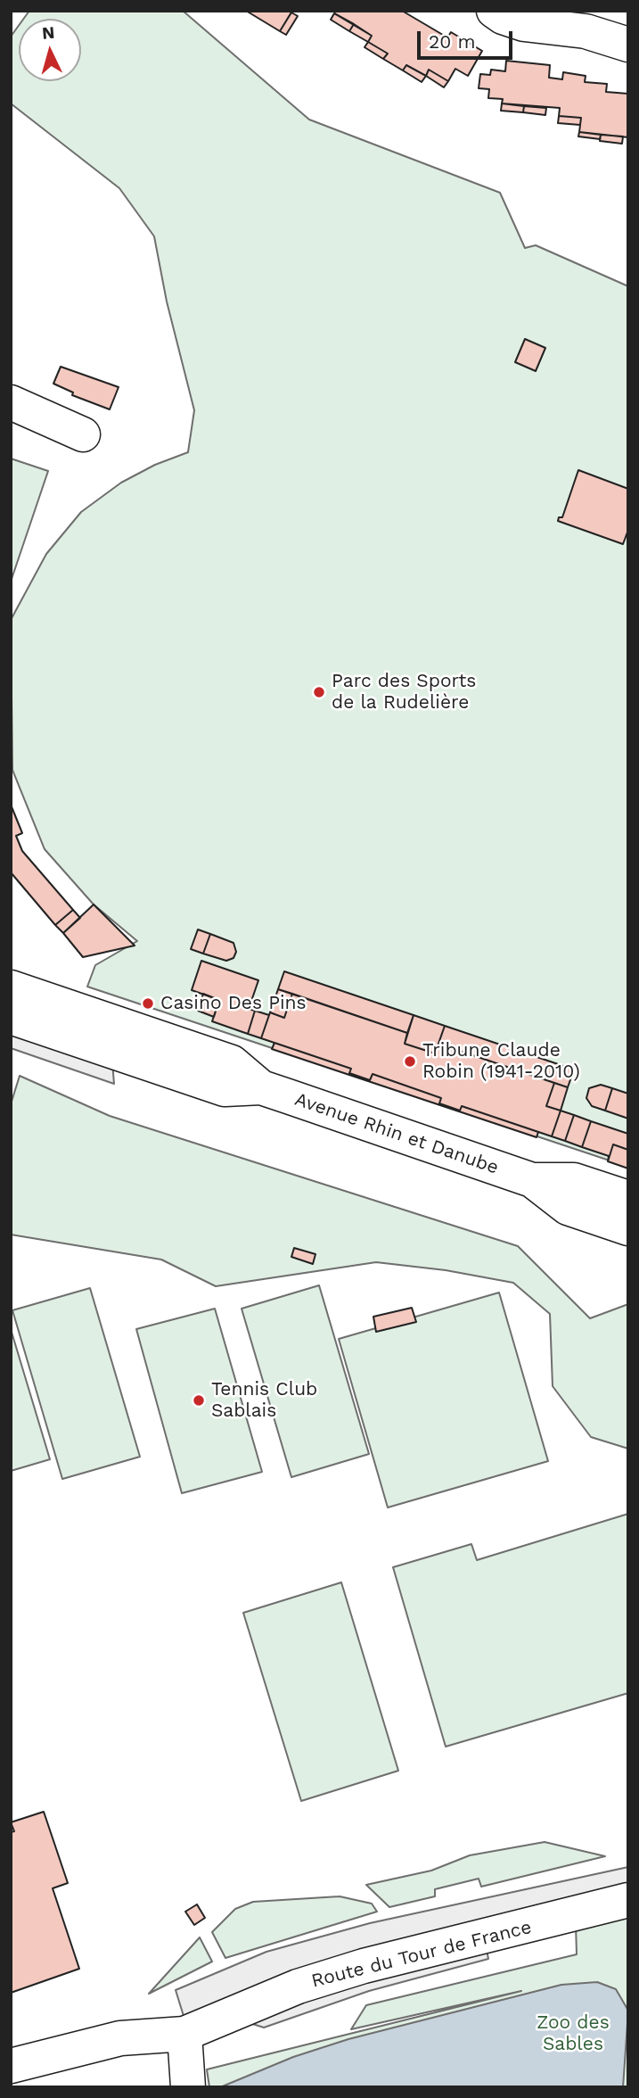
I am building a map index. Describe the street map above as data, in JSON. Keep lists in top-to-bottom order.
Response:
{
  "streets": {
    "street": ["Avenue Rhin et Danube", "Route du Tour de France"]
  },
  "parks": ["Zoo des Sables"],
  "places": [
    "Parc des Sports de la Rudelière",
    "Casino Des Pins",
    "Tribune Claude Robin (1941-2010)",
    "Tennis Club Sablais"
  ],
  "scale_bar": "20 m",
  "north": "top"
}
